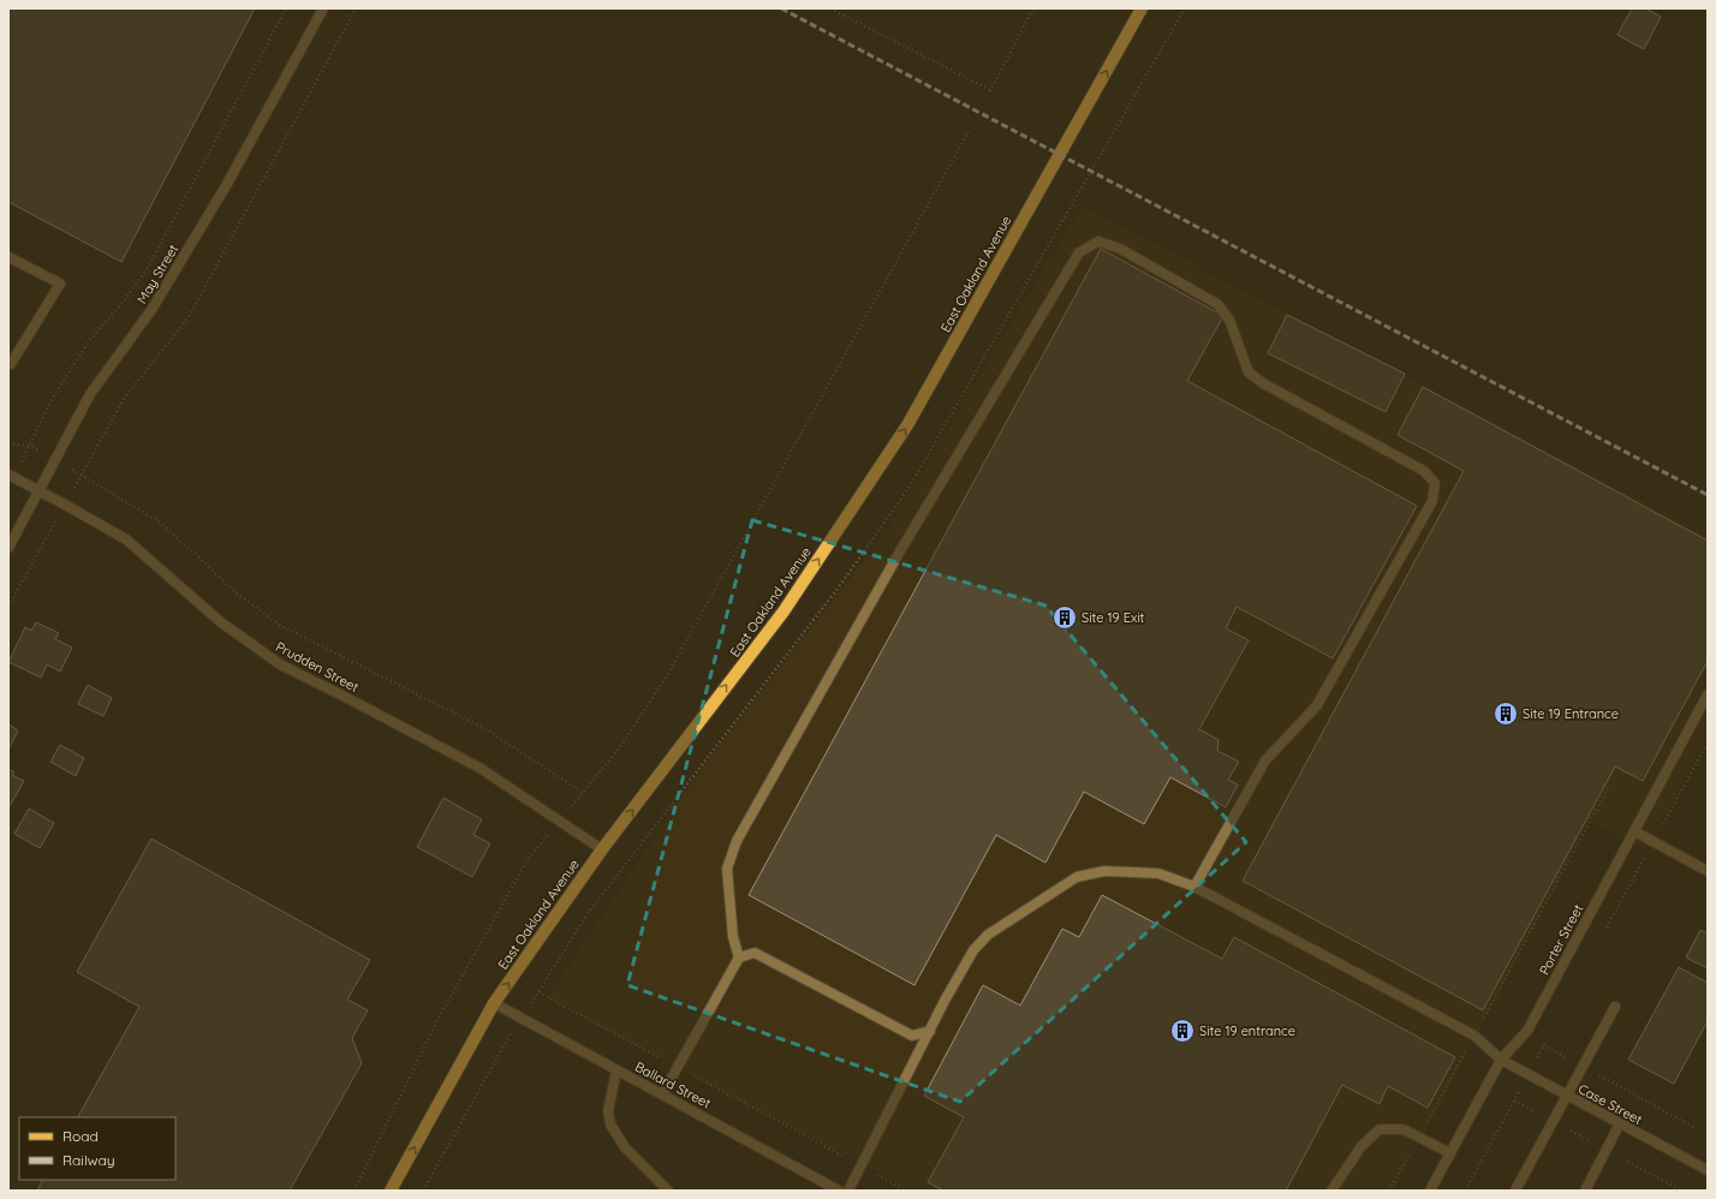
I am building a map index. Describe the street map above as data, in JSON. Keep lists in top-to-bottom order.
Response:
{
  "streets": {
    "main road": ["East Oakland Avenue"],
    "street": [
      "May Street",
      "Prudden Street",
      "Porter Street",
      "Ballard Street",
      "Case Street"
    ]
  },
  "crossings": [
    ["May Street", "Prudden Street"],
    ["East Oakland Avenue", "Prudden Street"],
    ["East Oakland Avenue", "Ballard Street"],
    ["Porter Street", "Case Street"]
  ],
  "one_way": ["East Oakland Avenue"],
  "places": {
    "building": ["Site 19 Exit", "Site 19 Entrance", "Site 19 entrance"]
  },
  "legend": ["Road", "Railway"]
}
